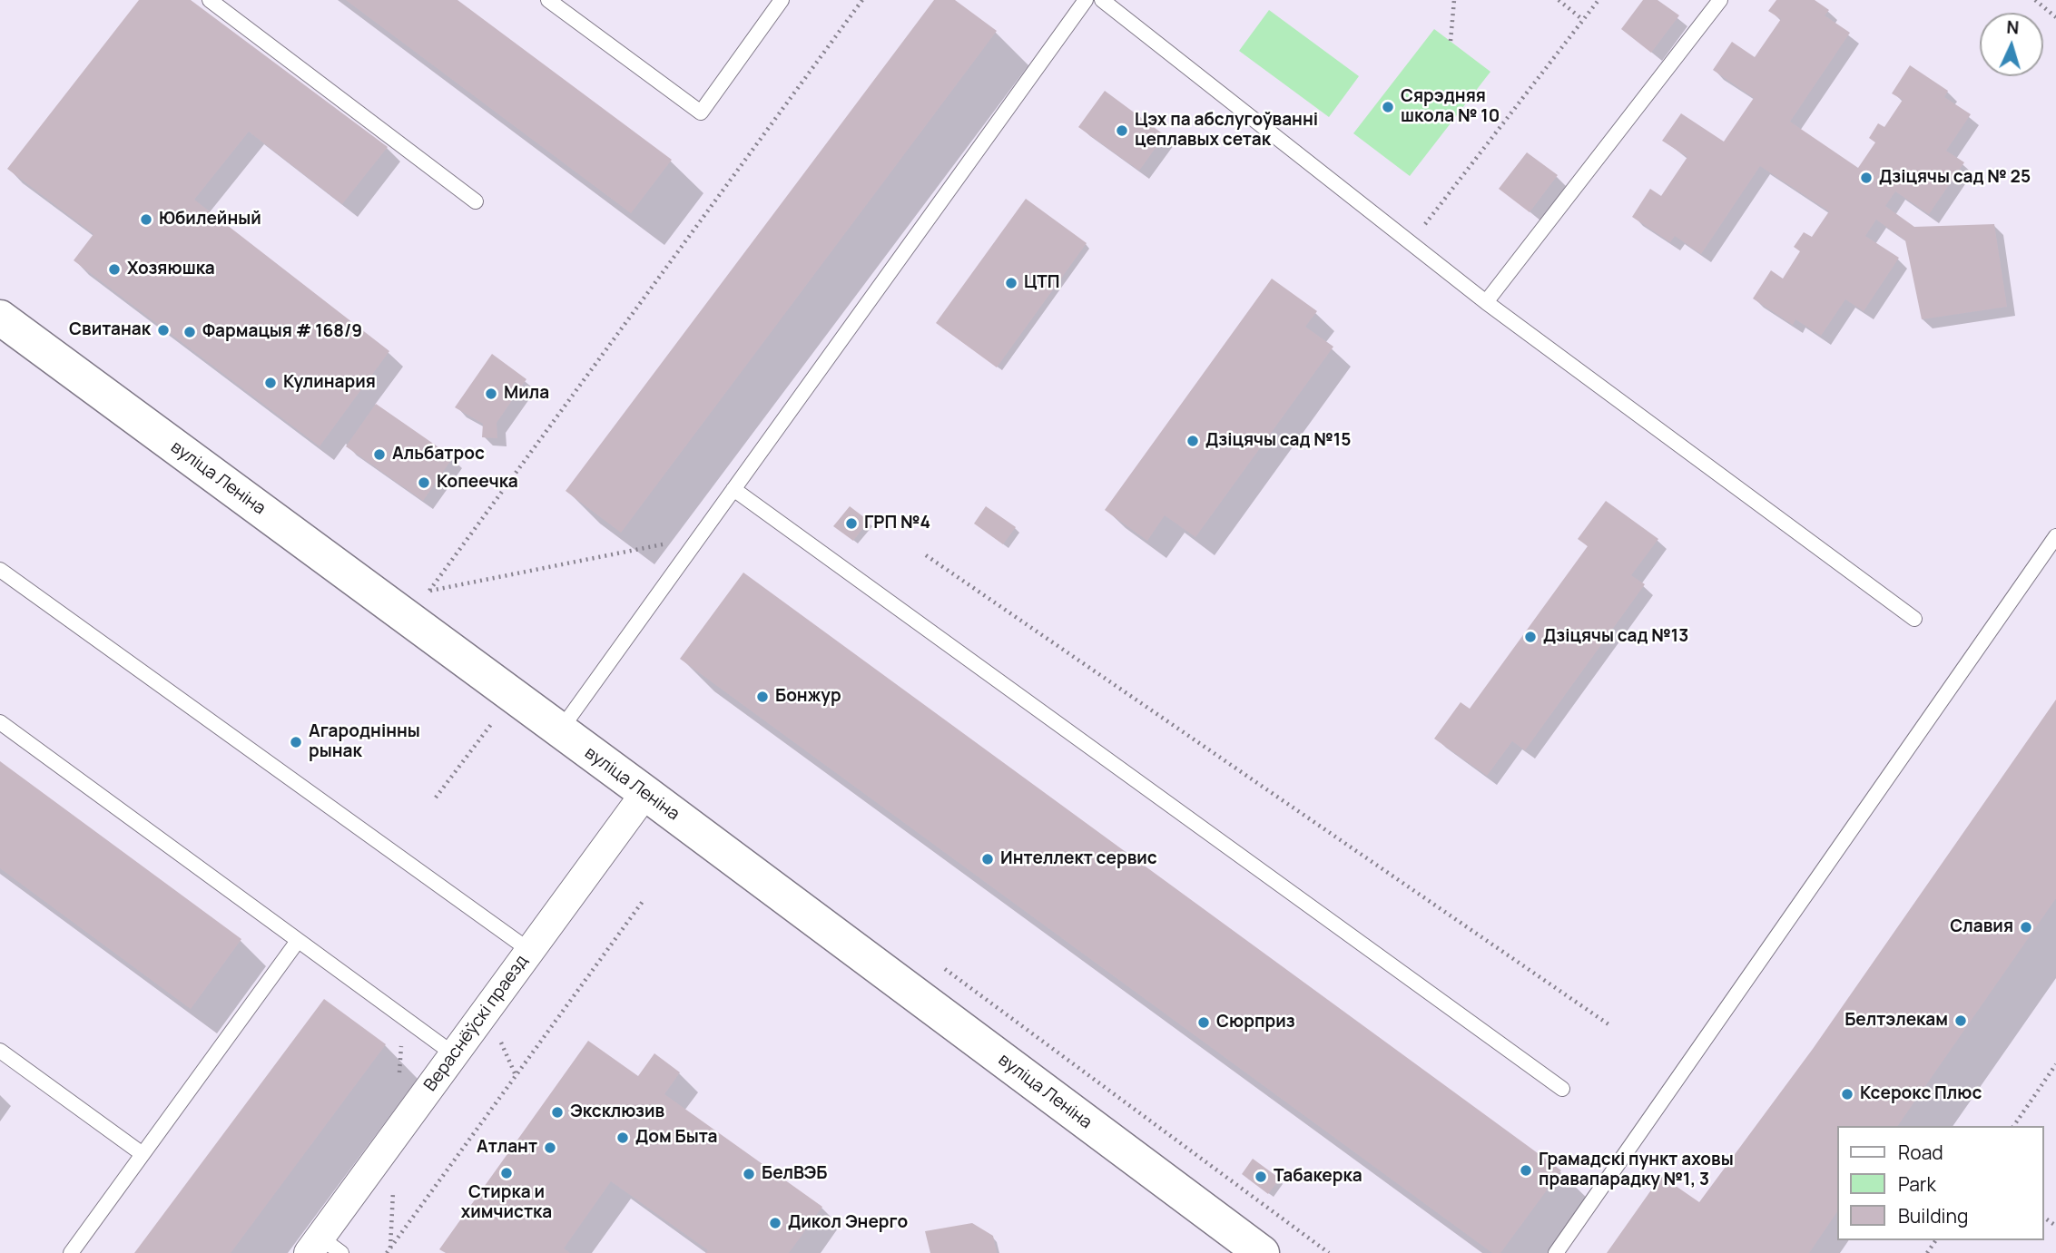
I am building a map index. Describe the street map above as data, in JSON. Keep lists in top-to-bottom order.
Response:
{
  "streets": {
    "street": ["вуліца Леніна", "Вераснёўскі праезд"]
  },
  "crossings": [
    ["вуліца Леніна", "Вераснёўскі праезд"]
  ],
  "places": [
    "Сярэдняя школа № 10",
    "Цэх па абслугоўванні цеплавых сетак",
    "Дзіцячы сад № 25",
    "Юбилейный",
    "Хозяюшка",
    "ЦТП",
    "Свитанак",
    "Фармацыя # 168/9",
    "Кулинария",
    "Мила",
    "Дзіцячы сад №15",
    "Альбатрос",
    "Копеечка",
    "ГРП №4",
    "Дзіцячы сад №13",
    "Бонжур",
    "Агароднінны рынак",
    "Интеллект сервис",
    "Славия",
    "Белтэлекам",
    "Сюрприз",
    "Ксерокс Плюс",
    "Эксклюзив",
    "Дом Быта",
    "Атлант",
    "Грамадскі пункт аховы правапарадку №1, 3",
    "Стирка и химчистка",
    "БелВЭБ",
    "Табакерка",
    "Дикол Энерго"
  ],
  "legend": ["Road", "Park", "Building"],
  "north": "top"
}
